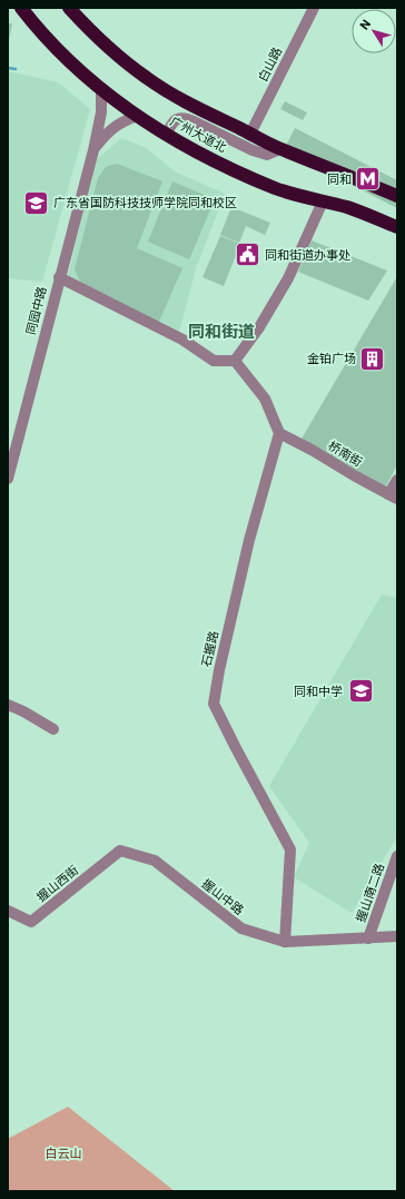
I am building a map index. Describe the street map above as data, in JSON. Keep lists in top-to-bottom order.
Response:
{
  "streets": {
    "highway": ["广州大道北"],
    "street": [
      "白山路",
      "同园中路",
      "桥南街",
      "石握路",
      "握山西街",
      "握山南二路",
      "握山中路"
    ]
  },
  "crossings": [
    ["白山路", "广州大道北"],
    ["广州大道北", "同园中路"],
    ["桥南街", "石握路"],
    ["石握路", "握山中路"],
    ["握山西街", "握山中路"],
    ["握山南二路", "握山中路"]
  ],
  "districts": ["同和街道"],
  "parks": ["白云山"],
  "places": {
    "metro station": ["同和"],
    "school or university": ["广东省国防科技技师学院同和校区", "同和中学"],
    "public building": ["同和街道办事处"],
    "building": ["金铂广场"]
  },
  "north": "top left"
}
